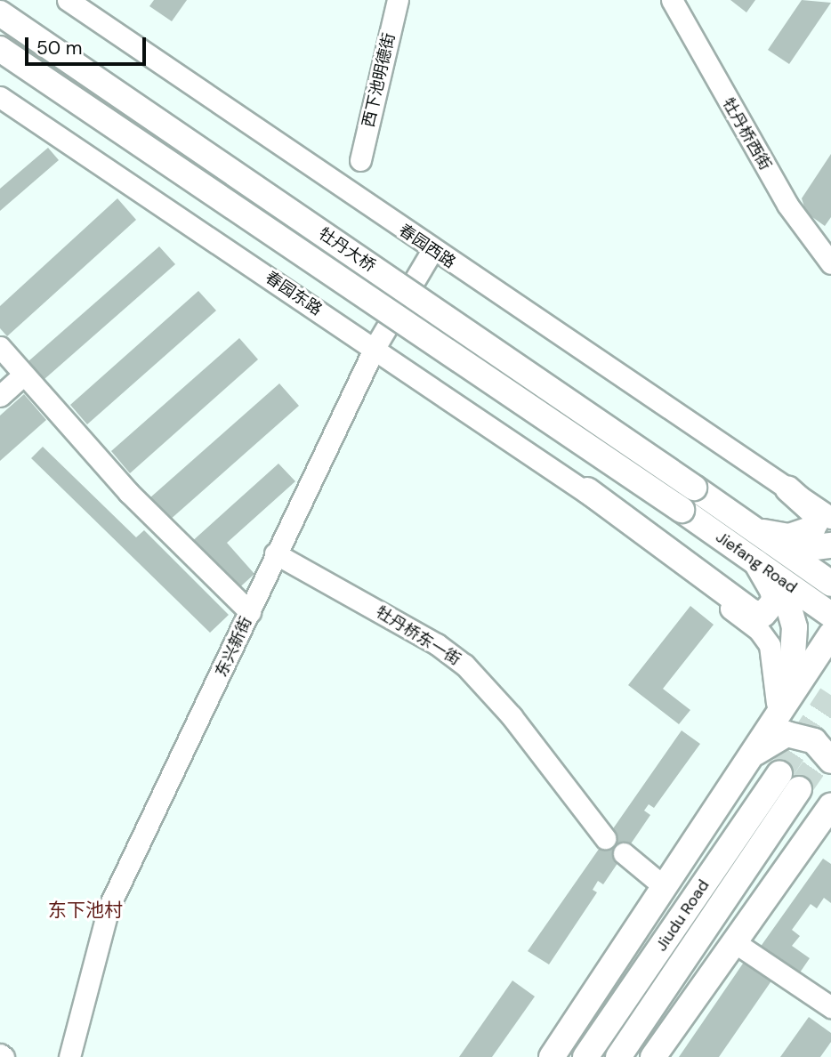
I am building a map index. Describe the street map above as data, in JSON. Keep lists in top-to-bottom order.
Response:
{
  "streets": {
    "main road": ["牡丹大桥", "Jiefang Road", "Jiudu Road"],
    "street": [
      "西下池明德街",
      "牡丹桥西街",
      "春园西路",
      "春园东路",
      "牡丹桥东一街",
      "东兴新街"
    ]
  },
  "crossings": [
    ["春园西路", "东兴新街"],
    ["牡丹大桥", "Jiefang Road"],
    ["春园东路", "东兴新街"],
    ["牡丹桥东一街", "东兴新街"]
  ],
  "districts": ["东下池村"],
  "scale_bar": "50 m"
}
